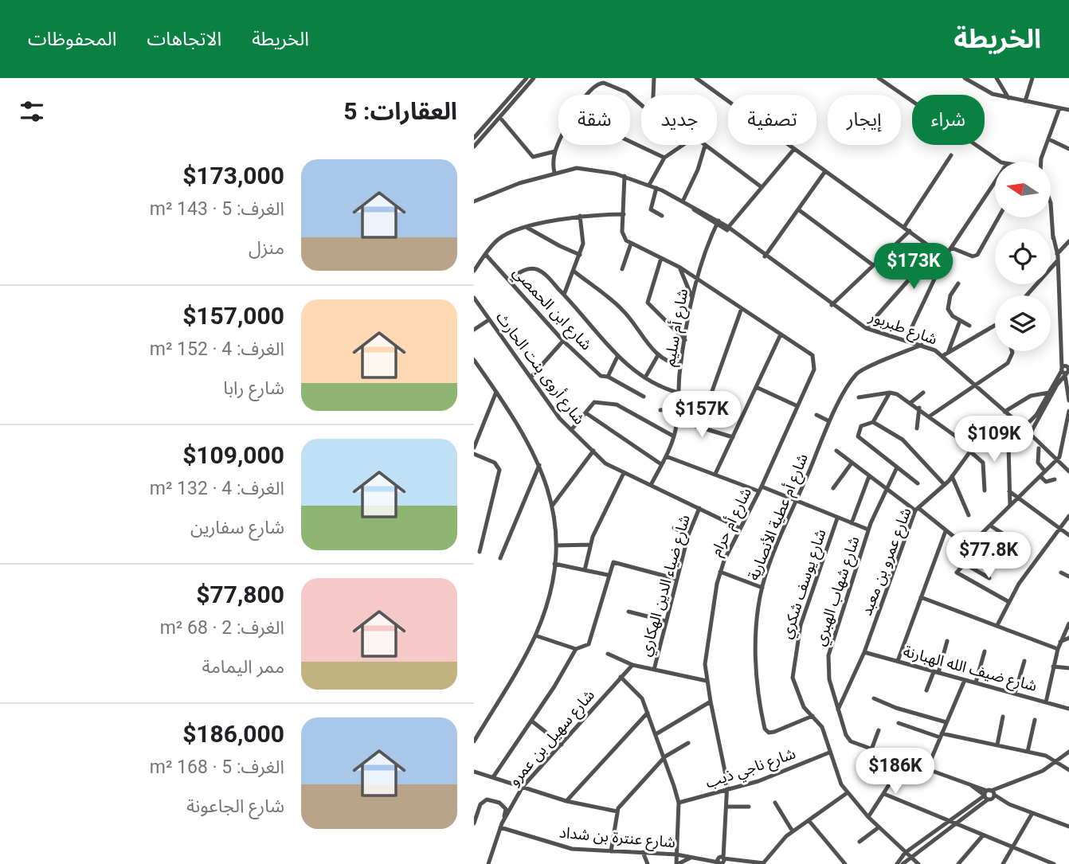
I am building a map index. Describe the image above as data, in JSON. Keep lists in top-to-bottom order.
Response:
{
  "streets": {
    "street": [
      "شارع ابن الحمصي",
      "شارع أم سليم",
      "شارع طبربور",
      "شارع أروى بنت الحارث",
      "شارع أم عطية الأنصارية",
      "شارع أم حرام",
      "شارع عمرو بن معبد",
      "شارع يوسف شكري",
      "شارع ضياء الدين الهكاري",
      "شارع شهاب الهبري",
      "شارع ضيف الله الهبارنة",
      "شارع سهيل بن عمرو",
      "شارع ناجي ذيب",
      "شارع عنترة بن شداد"
    ]
  },
  "crossings": [
    ["شارع أم سليم", "شارع طبربور"],
    ["شارع أم سليم", "شارع أروى بنت الحارث"],
    ["شارع أم سليم", "شارع أم حرام"],
    ["شارع طبربور", "شارع أم عطية الأنصارية"],
    ["شارع أروى بنت الحارث", "شارع أم حرام"],
    ["شارع أروى بنت الحارث", "شارع ضياء الدين الهكاري"],
    ["شارع أم عطية الأنصارية", "شارع يوسف شكري"],
    ["شارع أم حرام", "شارع ناجي ذيب"],
    ["شارع أم حرام", "شارع عنترة بن شداد"],
    ["شارع عمرو بن معبد", "شارع شهاب الهبري"],
    ["شارع عمرو بن معبد", "شارع ضيف الله الهبارنة"],
    ["شارع يوسف شكري", "شارع ناجي ذيب"],
    ["شارع سهيل بن عمرو", "شارع عنترة بن شداد"]
  ],
  "north": "left",
  "page": {
    "header": "الخريطة",
    "nav": ["الخريطة", "الاتجاهات", "المحفوظات"],
    "heading": "العقارات: 5",
    "chip": [
      "شراء",
      "إيجار",
      "تصفية",
      "جديد",
      "شقة"
    ],
    "list": [
      {
        "name": "$173,000",
        "note": "الغرف: 5 · 143 m² · منزل"
      },
      {
        "name": "$157,000",
        "note": "الغرف: 4 · 152 m² · شارع رابا"
      },
      {
        "name": "$109,000",
        "note": "الغرف: 4 · 132 m² · شارع سفارين"
      },
      {
        "name": "$77,800",
        "note": "الغرف: 2 · 68 m² · ممر اليمامة"
      },
      {
        "name": "$186,000",
        "note": "الغرف: 5 · 168 m² · شارع الجاعونة"
      }
    ],
    "price": [
      "$173K",
      "$157K",
      "$109K",
      "$77.8K",
      "$186K"
    ]
  }
}
